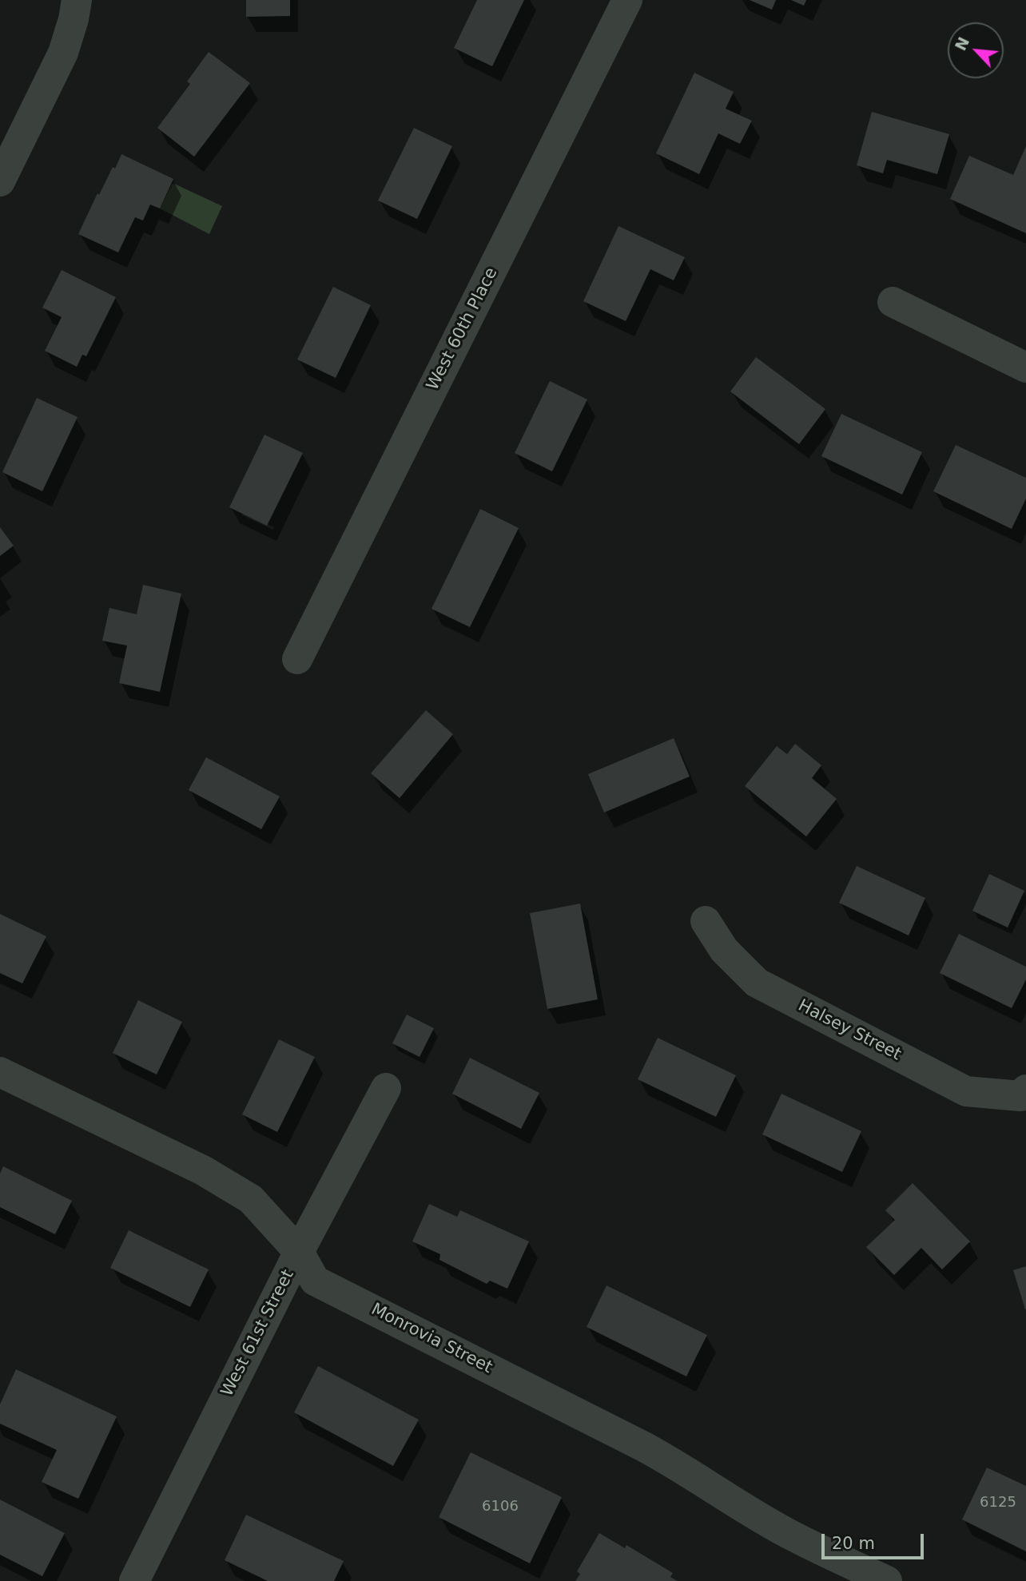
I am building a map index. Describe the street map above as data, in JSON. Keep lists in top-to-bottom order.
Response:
{
  "streets": {
    "street": [
      "West 60th Place",
      "Halsey Street",
      "West 61st Street",
      "Monrovia Street"
    ]
  },
  "crossings": [
    ["West 61st Street", "Monrovia Street"]
  ],
  "house_numbers": ["6125", "6106"],
  "scale_bar": "20 m",
  "north": "top left"
}
